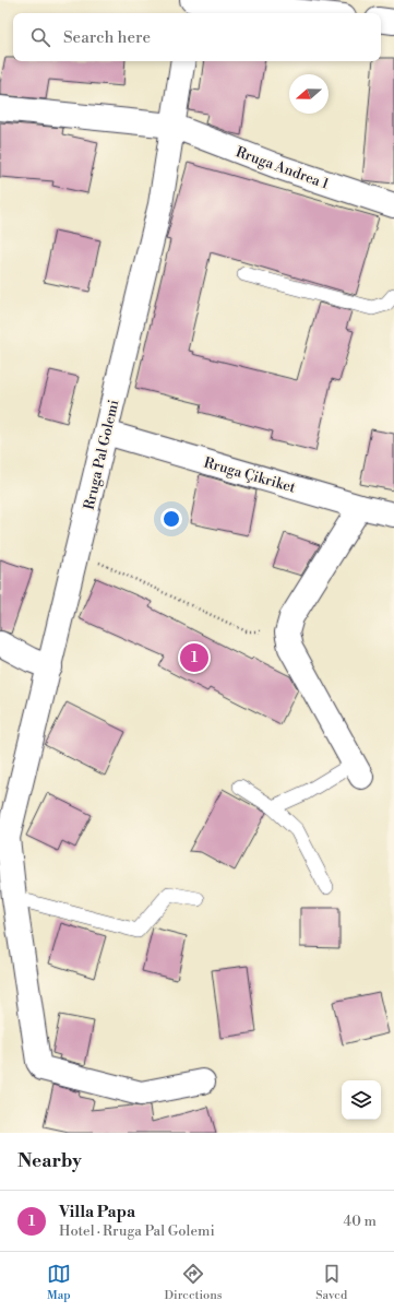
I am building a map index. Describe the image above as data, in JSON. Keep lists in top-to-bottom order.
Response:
{
  "streets": {
    "street": ["Rruga Andrea 1", "Rruga Pal Golemi", "Rruga Çikriket"]
  },
  "crossings": [
    ["Rruga Andrea 1", "Rruga Pal Golemi"],
    ["Rruga Pal Golemi", "Rruga Çikriket"]
  ],
  "north": "left",
  "page": {
    "search": "Search here",
    "pins": "1",
    "heading": "Nearby",
    "list": [
      {
        "mark": "1",
        "name": "Villa Papa",
        "note": "Hotel · Rruga Pal Golemi",
        "value": "40 m"
      }
    ],
    "nav": ["Map", "Directions", "Saved"]
  }
}
